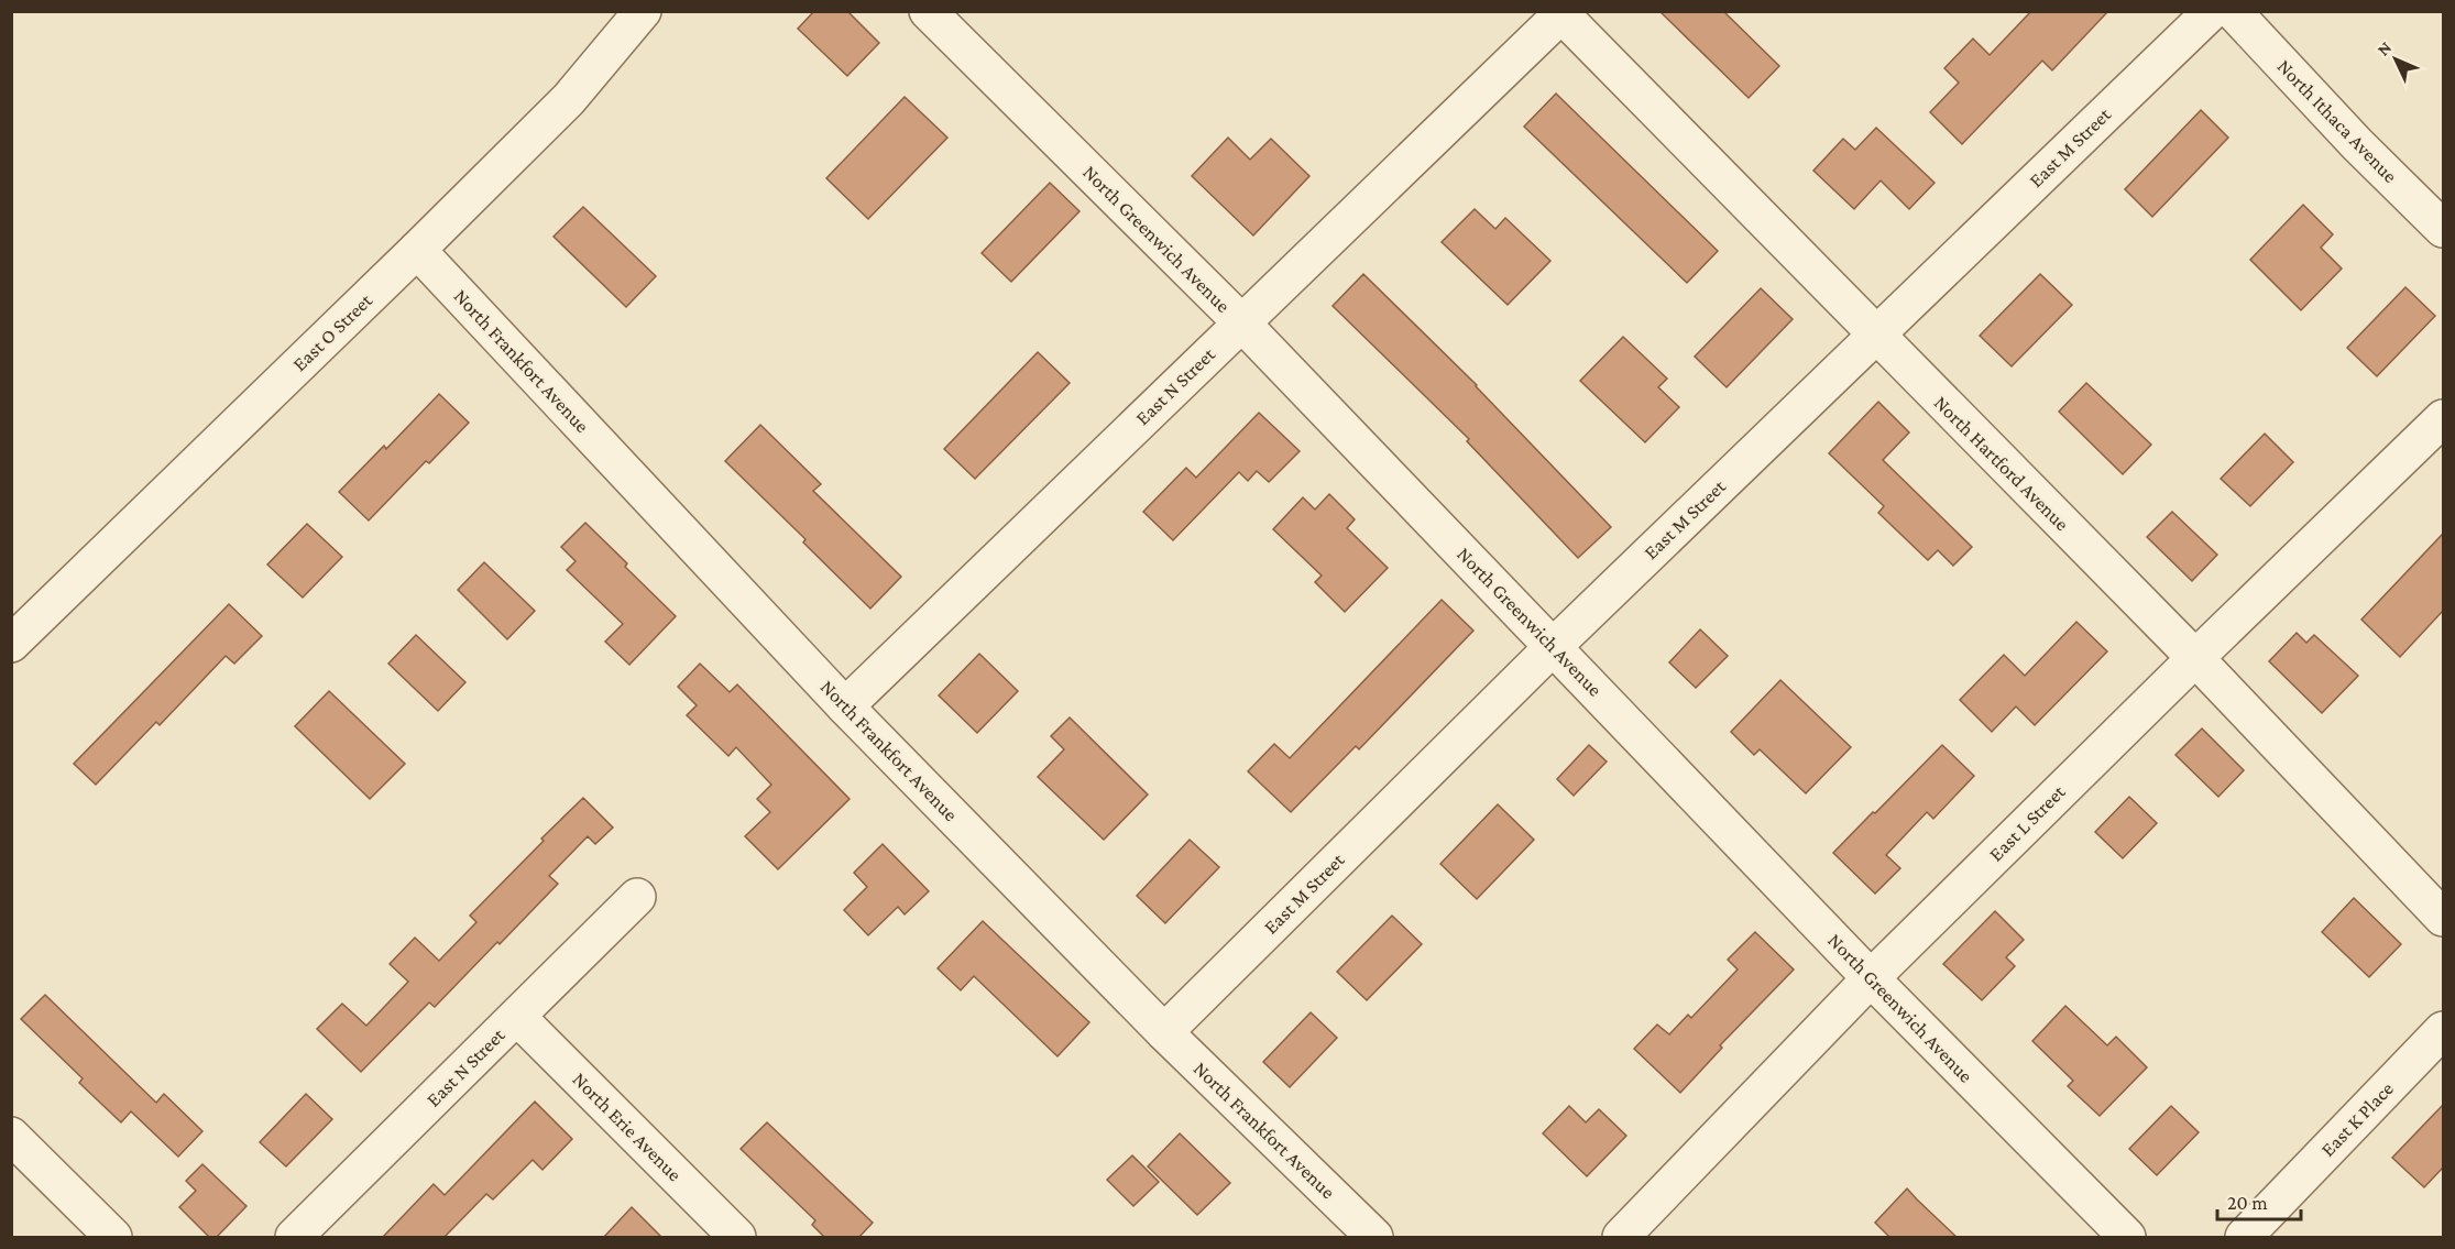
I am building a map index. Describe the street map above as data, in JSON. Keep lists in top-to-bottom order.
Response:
{
  "streets": {
    "street": [
      "North Ithaca Avenue",
      "East M Street",
      "North Greenwich Avenue",
      "East O Street",
      "North Frankfort Avenue",
      "East N Street",
      "North Hartford Avenue",
      "East L Street",
      "East K Place",
      "North Erie Avenue"
    ]
  },
  "crossings": [
    ["East M Street", "North Greenwich Avenue"],
    ["East M Street", "North Frankfort Avenue"],
    ["East M Street", "North Hartford Avenue"],
    ["North Greenwich Avenue", "East N Street"],
    ["North Greenwich Avenue", "East L Street"],
    ["East O Street", "North Frankfort Avenue"],
    ["North Frankfort Avenue", "East N Street"],
    ["East N Street", "North Hartford Avenue"],
    ["East N Street", "North Erie Avenue"],
    ["North Hartford Avenue", "East L Street"]
  ],
  "scale_bar": "20 m",
  "north": "top left"
}
